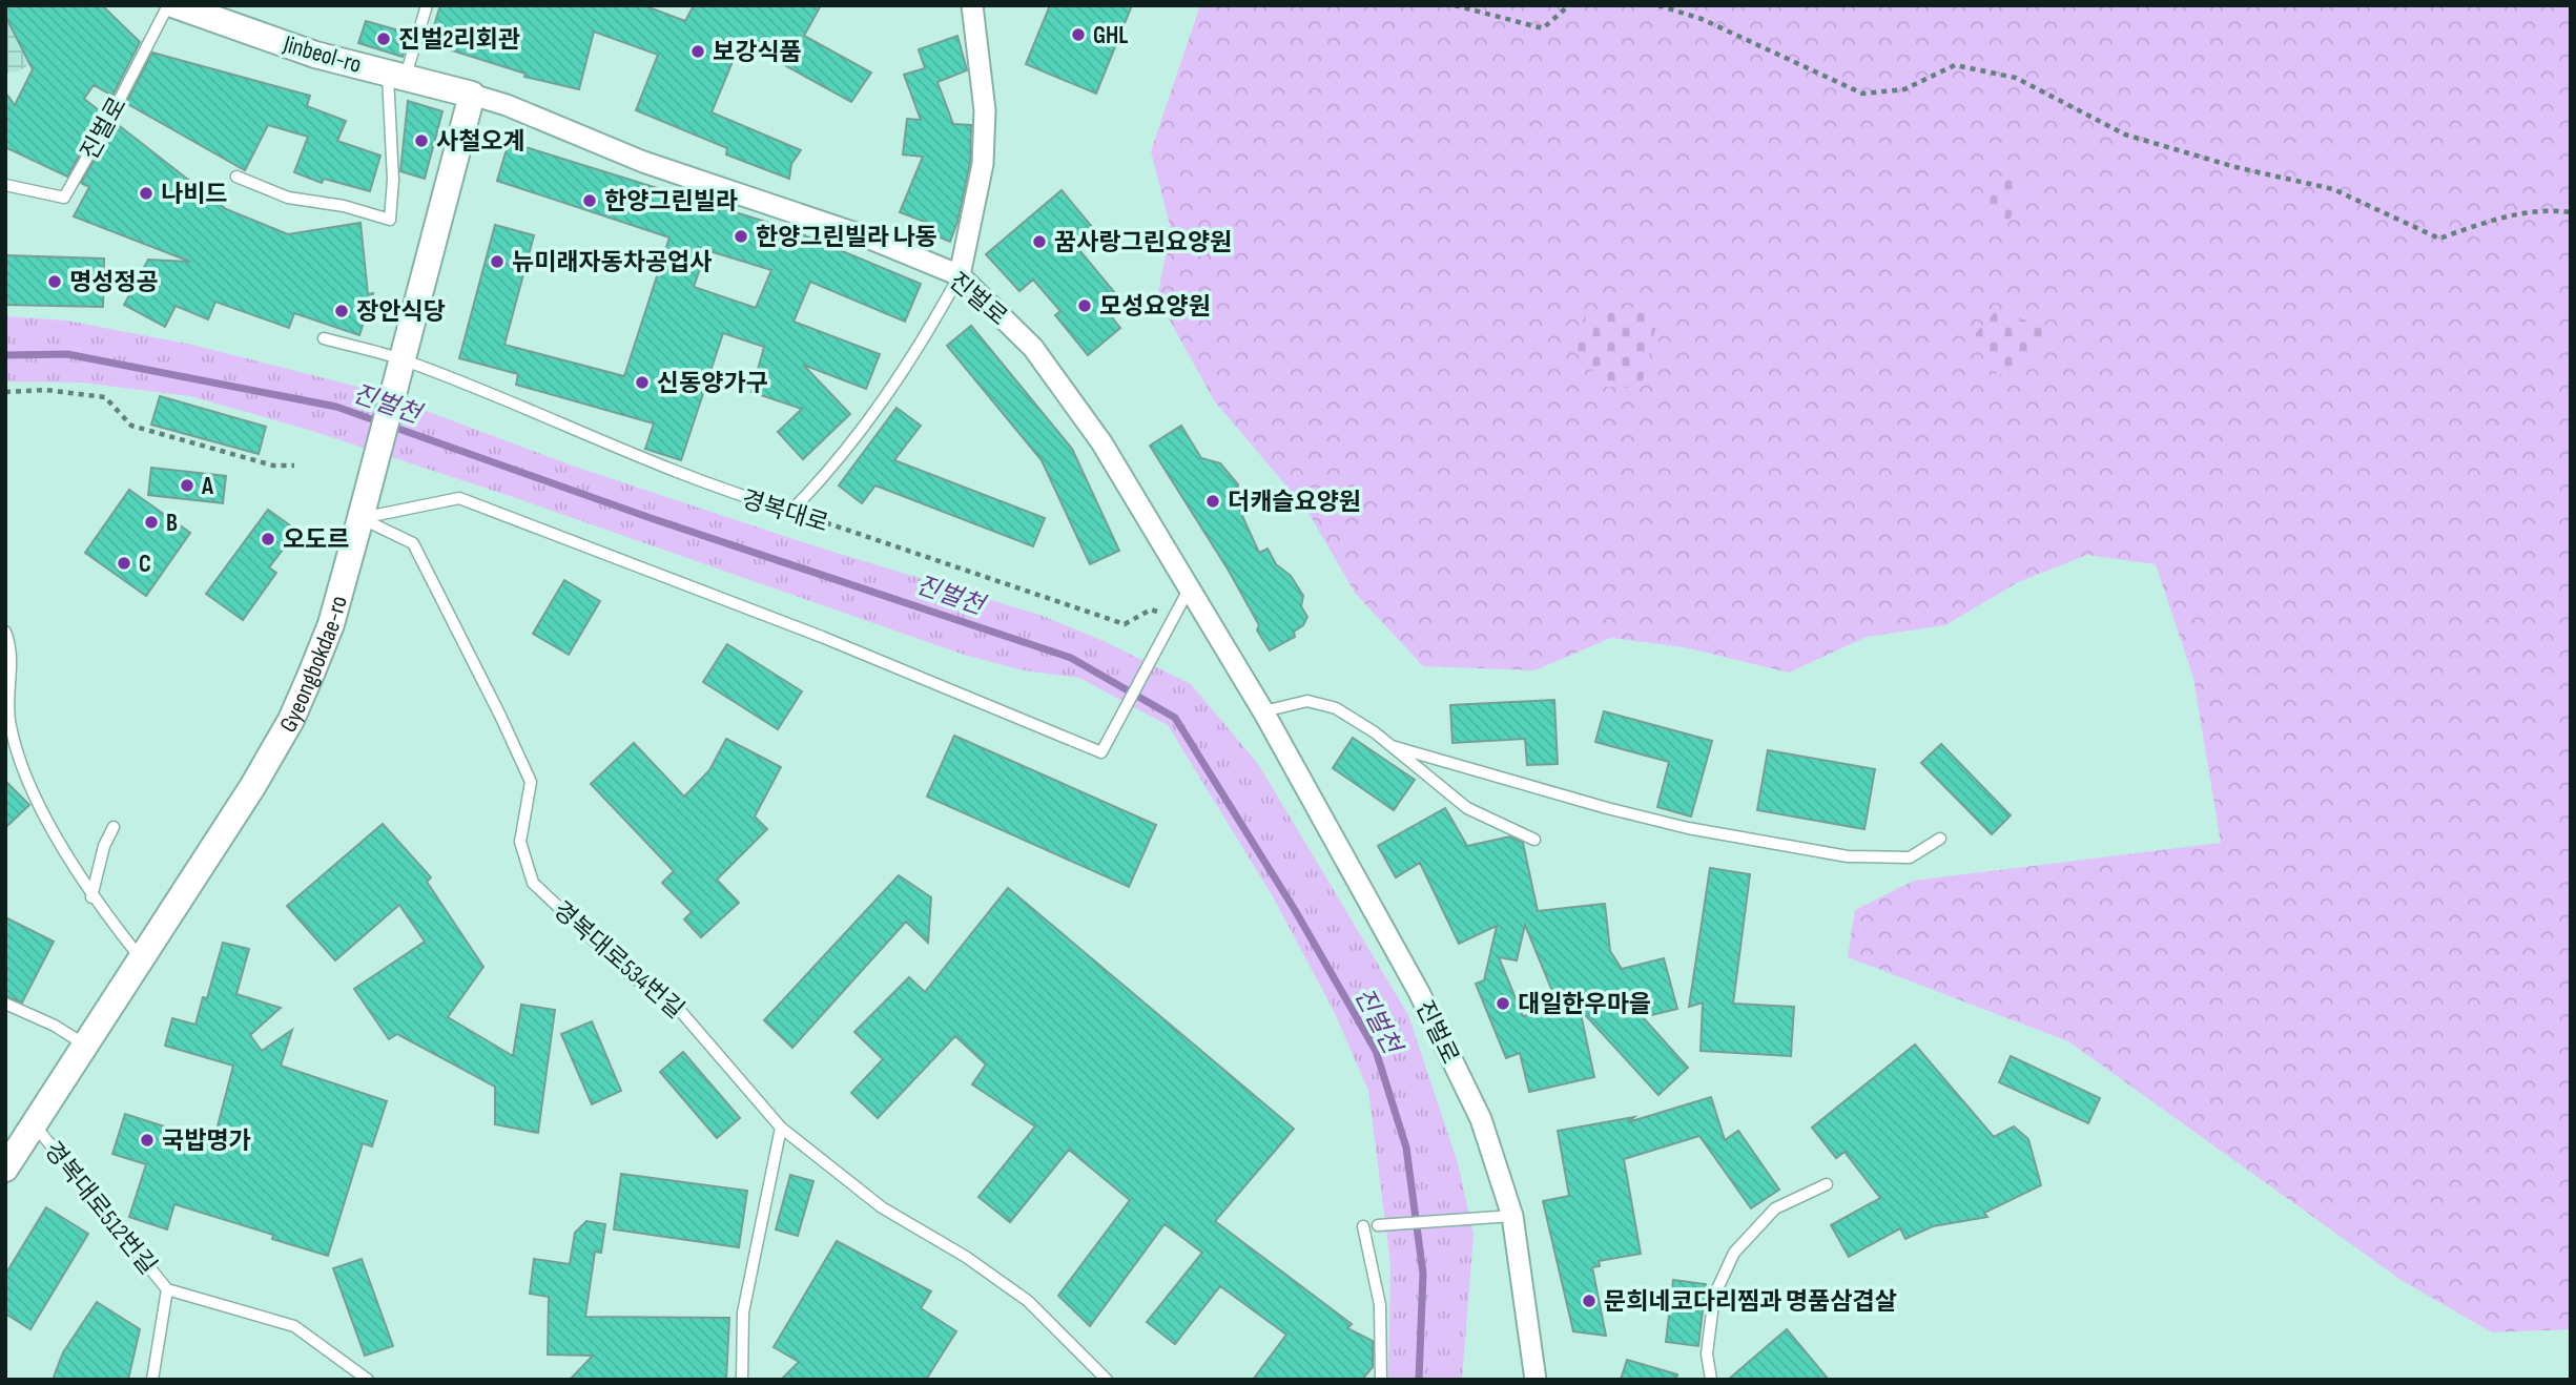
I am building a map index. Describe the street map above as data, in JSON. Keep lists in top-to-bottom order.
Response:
{
  "streets": {
    "street": ["Jinbeol-ro", "진벌로", "Gyeongbokdae-ro"],
    "lane": ["경복대로", "경복대로534번길", "경복대로512번길"]
  },
  "crossings": [
    ["Jinbeol-ro", "진벌로"],
    ["Jinbeol-ro", "Gyeongbokdae-ro"],
    ["진벌로", "Gyeongbokdae-ro"],
    ["경복대로", "Gyeongbokdae-ro"],
    ["Gyeongbokdae-ro", "경복대로534번길"],
    ["Gyeongbokdae-ro", "경복대로512번길"]
  ],
  "water": ["진벌천"],
  "places": [
    "GHL",
    "진벌2리회관",
    "보강식품",
    "사철오계",
    "나비드",
    "한양그린빌라",
    "한양그린빌라 나동",
    "꿈사랑그린요양원",
    "뉴미래자동차공업사",
    "명성정공",
    "모성요양원",
    "장안식당",
    "신동양가구",
    "A",
    "더캐슬요양원",
    "B",
    "오도르",
    "C",
    "대일한우마을",
    "국밥명가",
    "문희네코다리찜과 명품삼겹살"
  ]
}
